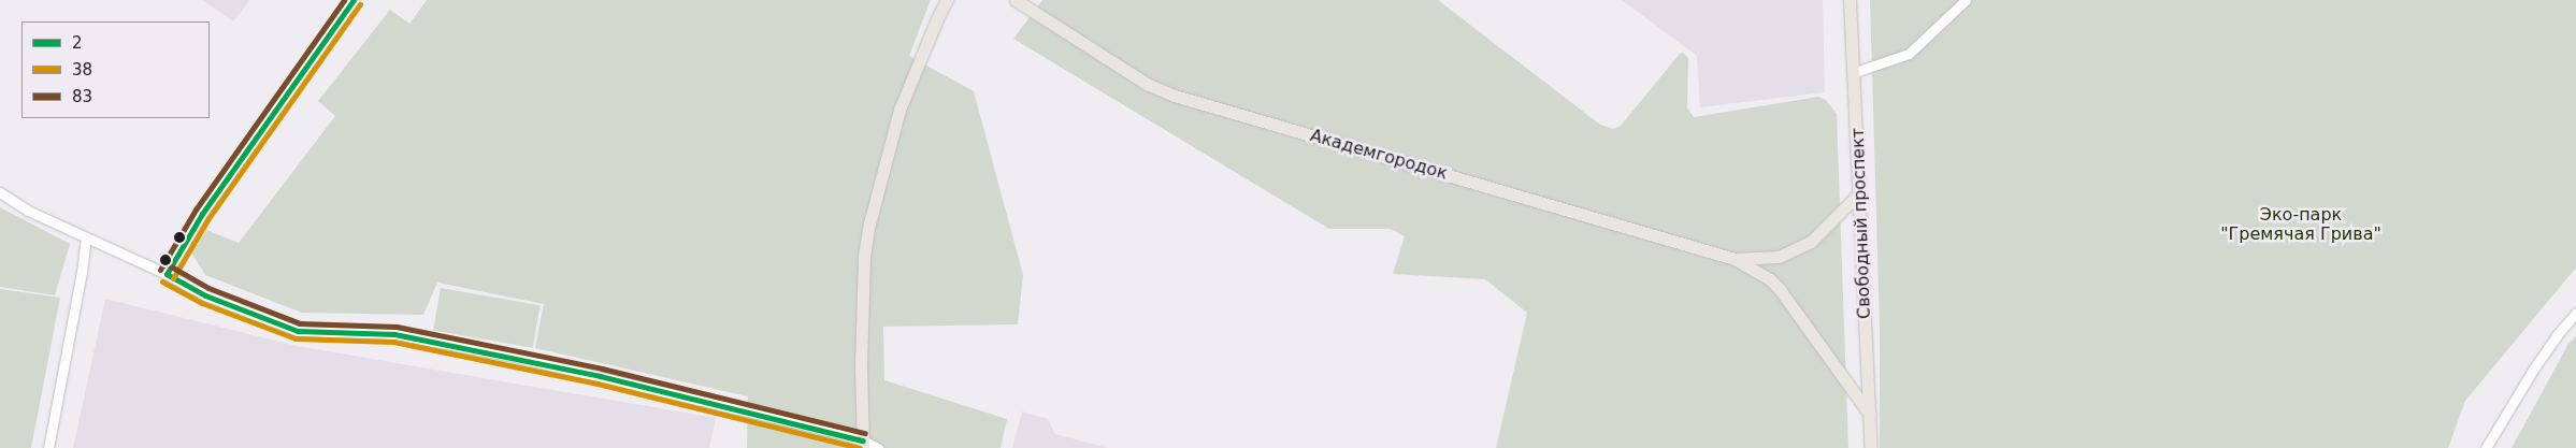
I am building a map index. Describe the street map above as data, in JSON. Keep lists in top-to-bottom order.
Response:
{
  "streets": {
    "main road": ["Академгородок", "Свободный проспект"]
  },
  "parks": ["Эко-парк \"Гремячая Грива\""],
  "lines": ["transit line 2", "transit line 83", "transit line 38"],
  "legend": ["2", "38", "83"]
}
